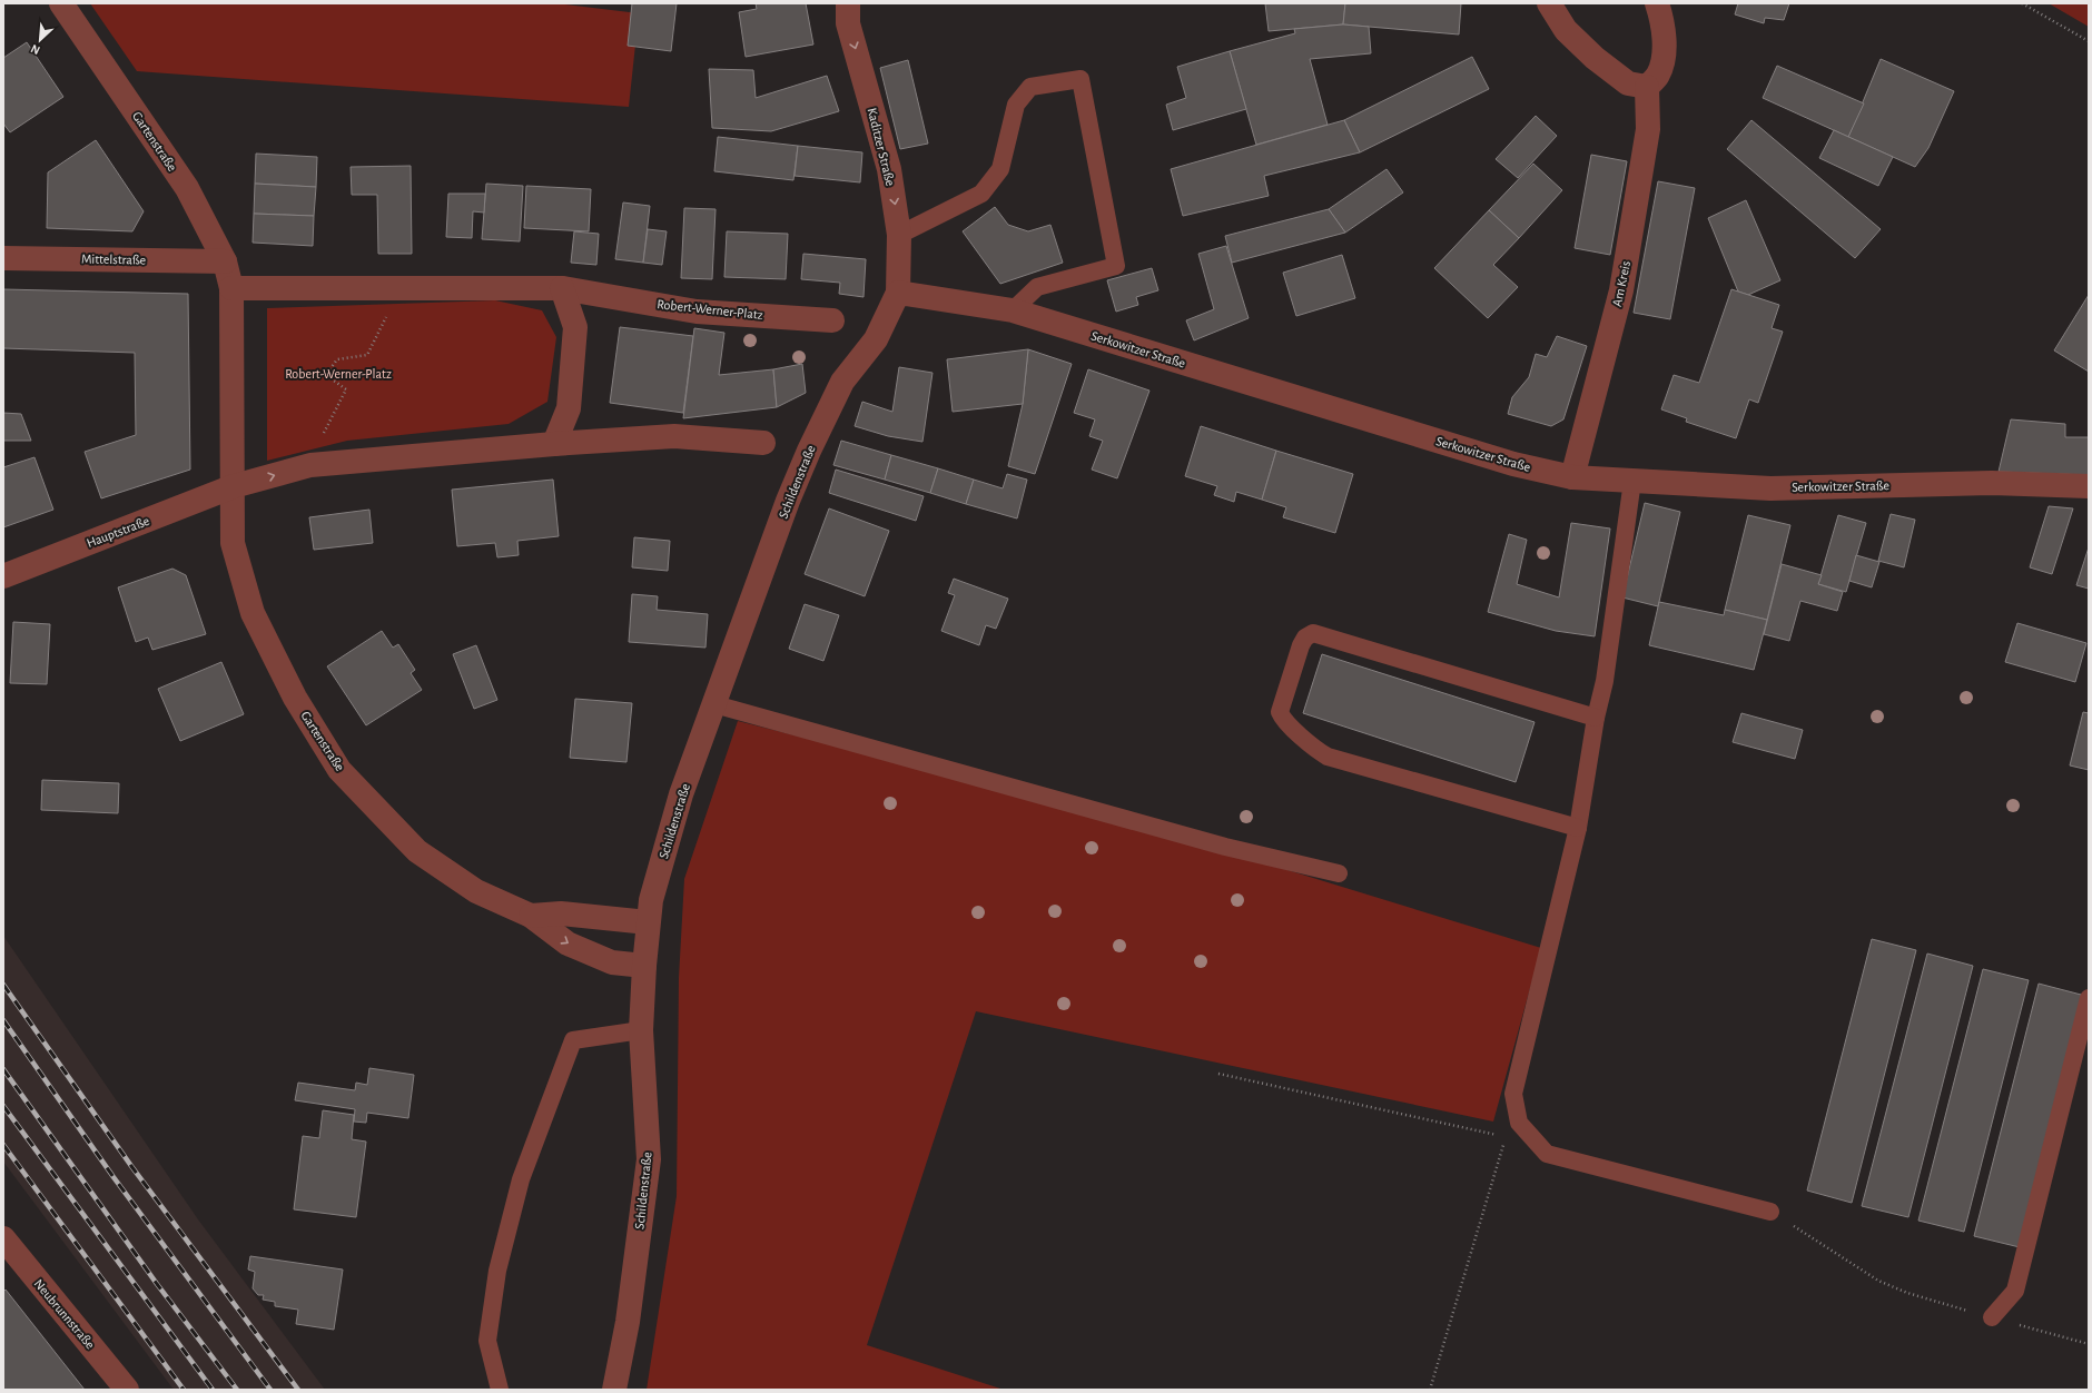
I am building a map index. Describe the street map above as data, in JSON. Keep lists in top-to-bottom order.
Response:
{
  "streets": {
    "street": [
      "Gartenstraße",
      "Kaditzer Straße",
      "Mittelstraße",
      "Am Kreis",
      "Robert-Werner-Platz",
      "Serkowitzer Straße",
      "Schildenstraße",
      "Hauptstraße",
      "Neubrunnstraße"
    ]
  },
  "crossings": [
    ["Gartenstraße", "Mittelstraße"],
    ["Gartenstraße", "Robert-Werner-Platz"],
    ["Gartenstraße", "Schildenstraße"],
    ["Gartenstraße", "Hauptstraße"],
    ["Kaditzer Straße", "Serkowitzer Straße"],
    ["Kaditzer Straße", "Schildenstraße"],
    ["Am Kreis", "Serkowitzer Straße"],
    ["Serkowitzer Straße", "Schildenstraße"]
  ],
  "one_way": ["Kaditzer Straße"],
  "parks": ["Robert-Werner-Platz"],
  "north": "bottom left"
}
